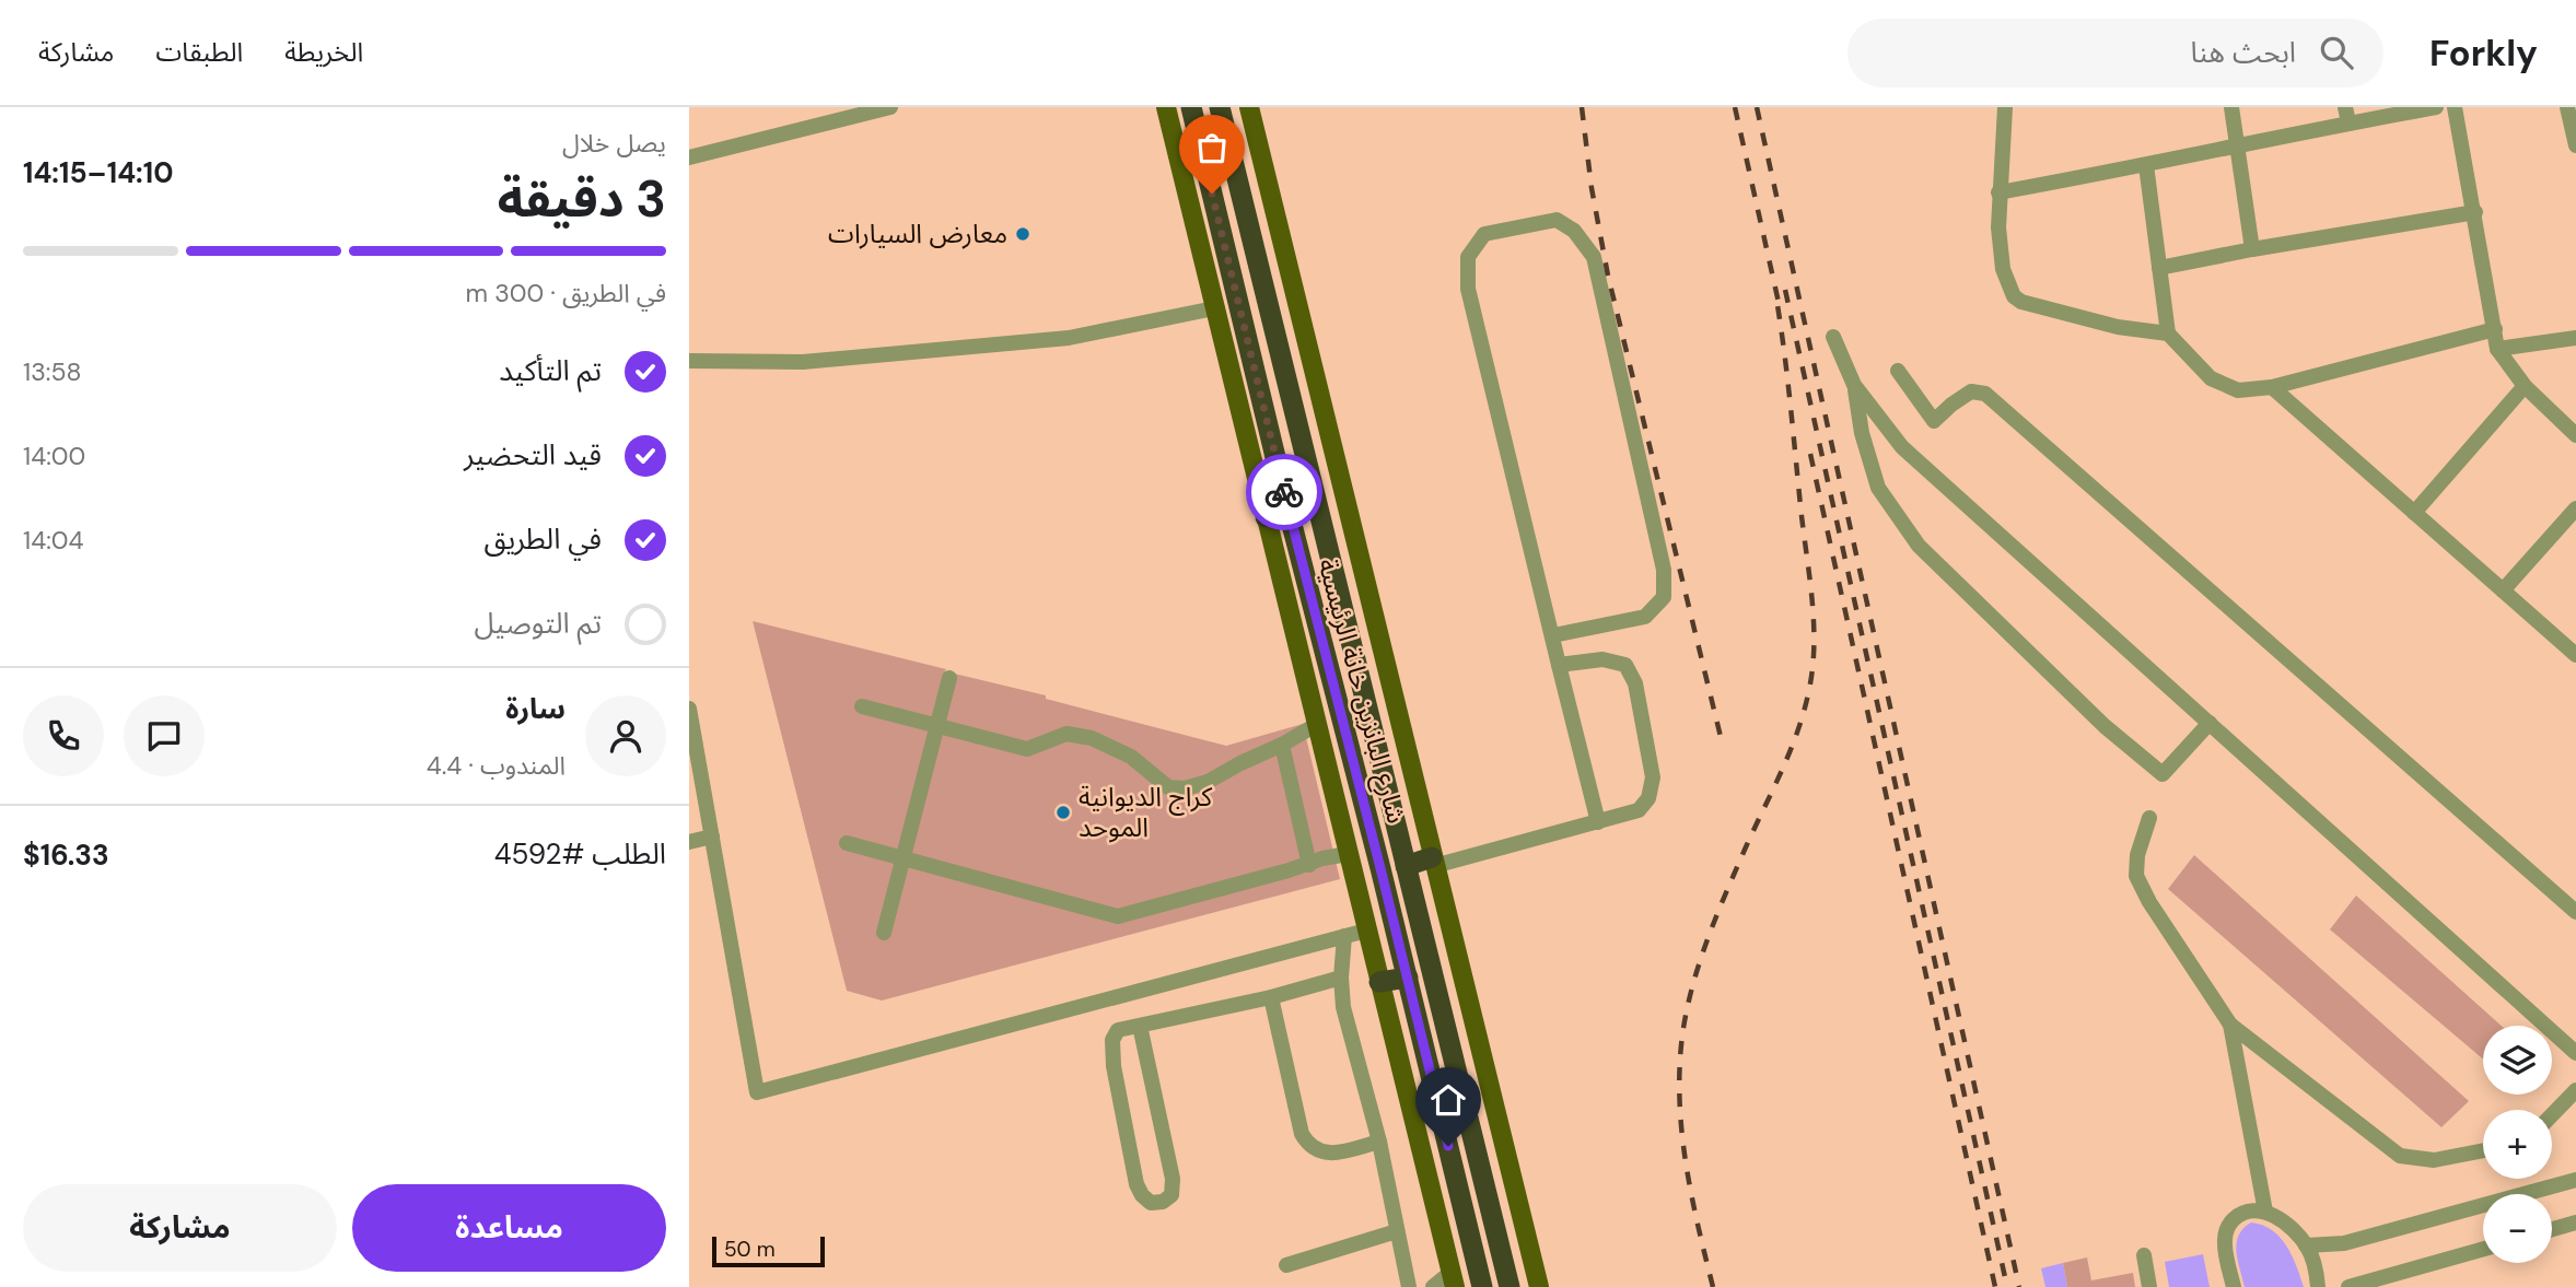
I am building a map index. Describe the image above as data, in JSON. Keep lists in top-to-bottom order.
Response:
{
  "streets": {
    "highway": ["شارع البانزين خانة الرئيسية"]
  },
  "places": ["معارض السيارات", "كراج الديوانية الموحد"],
  "scale_bar": "50 m",
  "page": {
    "header": "Forkly",
    "search": "ابحث هنا",
    "nav": ["الخريطة", "الطبقات", "مشاركة"],
    "heading": ["3 دقيقة", "يصل خلال", "14:10–14:15"],
    "panel": [
      "سارة",
      "المندوب · 4.4",
      "الطلب #4592",
      "$16.33"
    ],
    "bar": "في الطريق · 300 m",
    "list": [
      ["تم التأكيد", "13:58"],
      ["قيد التحضير", "14:00"],
      ["في الطريق", "14:04"],
      "تم التوصيل"
    ],
    "map_buttons": ["+", "−"],
    "buttons": ["مساعدة", "مشاركة"],
    "scale": "50 m"
  }
}
